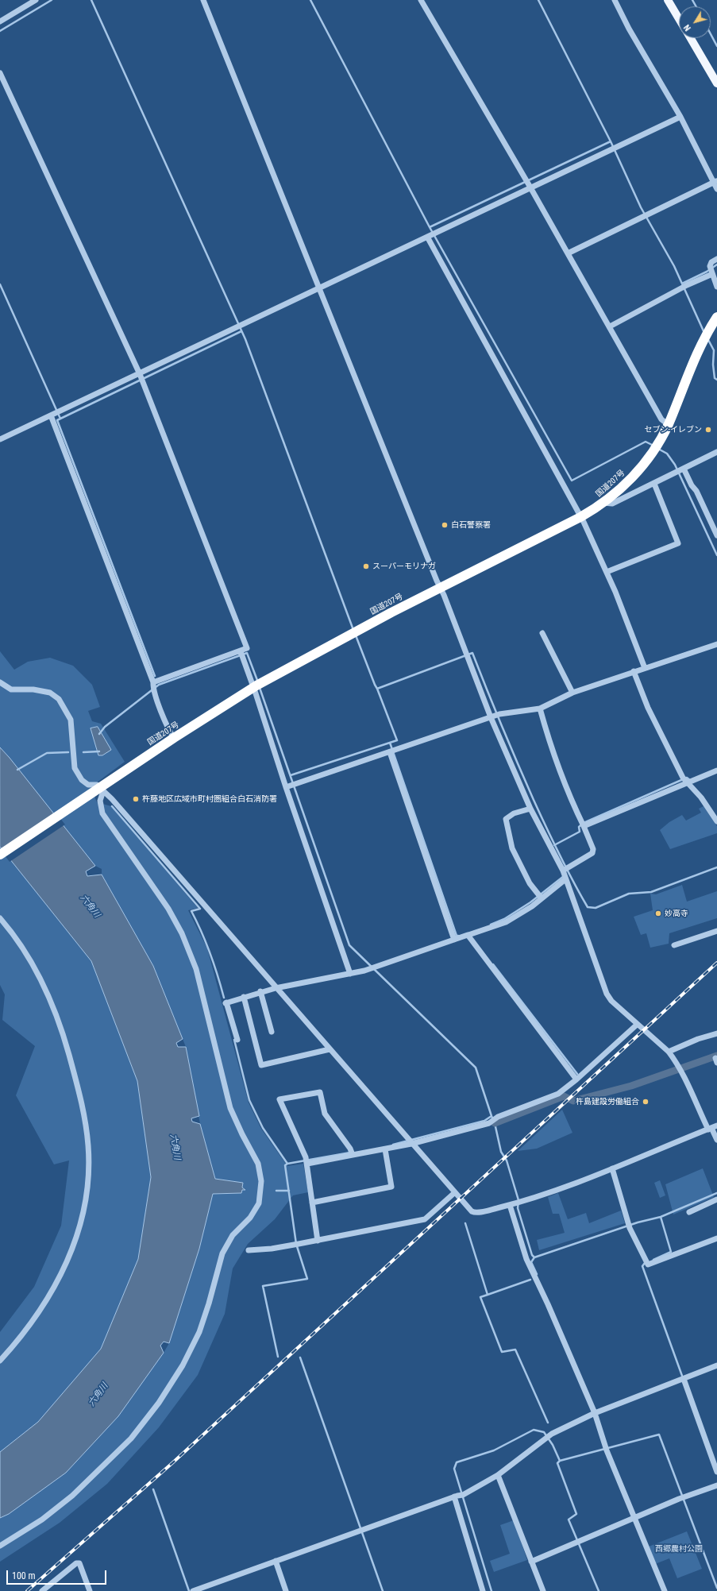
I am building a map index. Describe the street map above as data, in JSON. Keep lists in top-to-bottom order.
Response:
{
  "streets": {
    "highway": ["国道207号"]
  },
  "water": ["六角川"],
  "parks": ["西郷農村公園"],
  "places": [
    "セブン-イレブン",
    "白石警察署",
    "スーパーモリナガ",
    "杵藤地区広域市町村圏組合白石消防署",
    "妙高寺",
    "杵島建設労働組合"
  ],
  "scale_bar": "100 m",
  "north": "bottom left"
}
